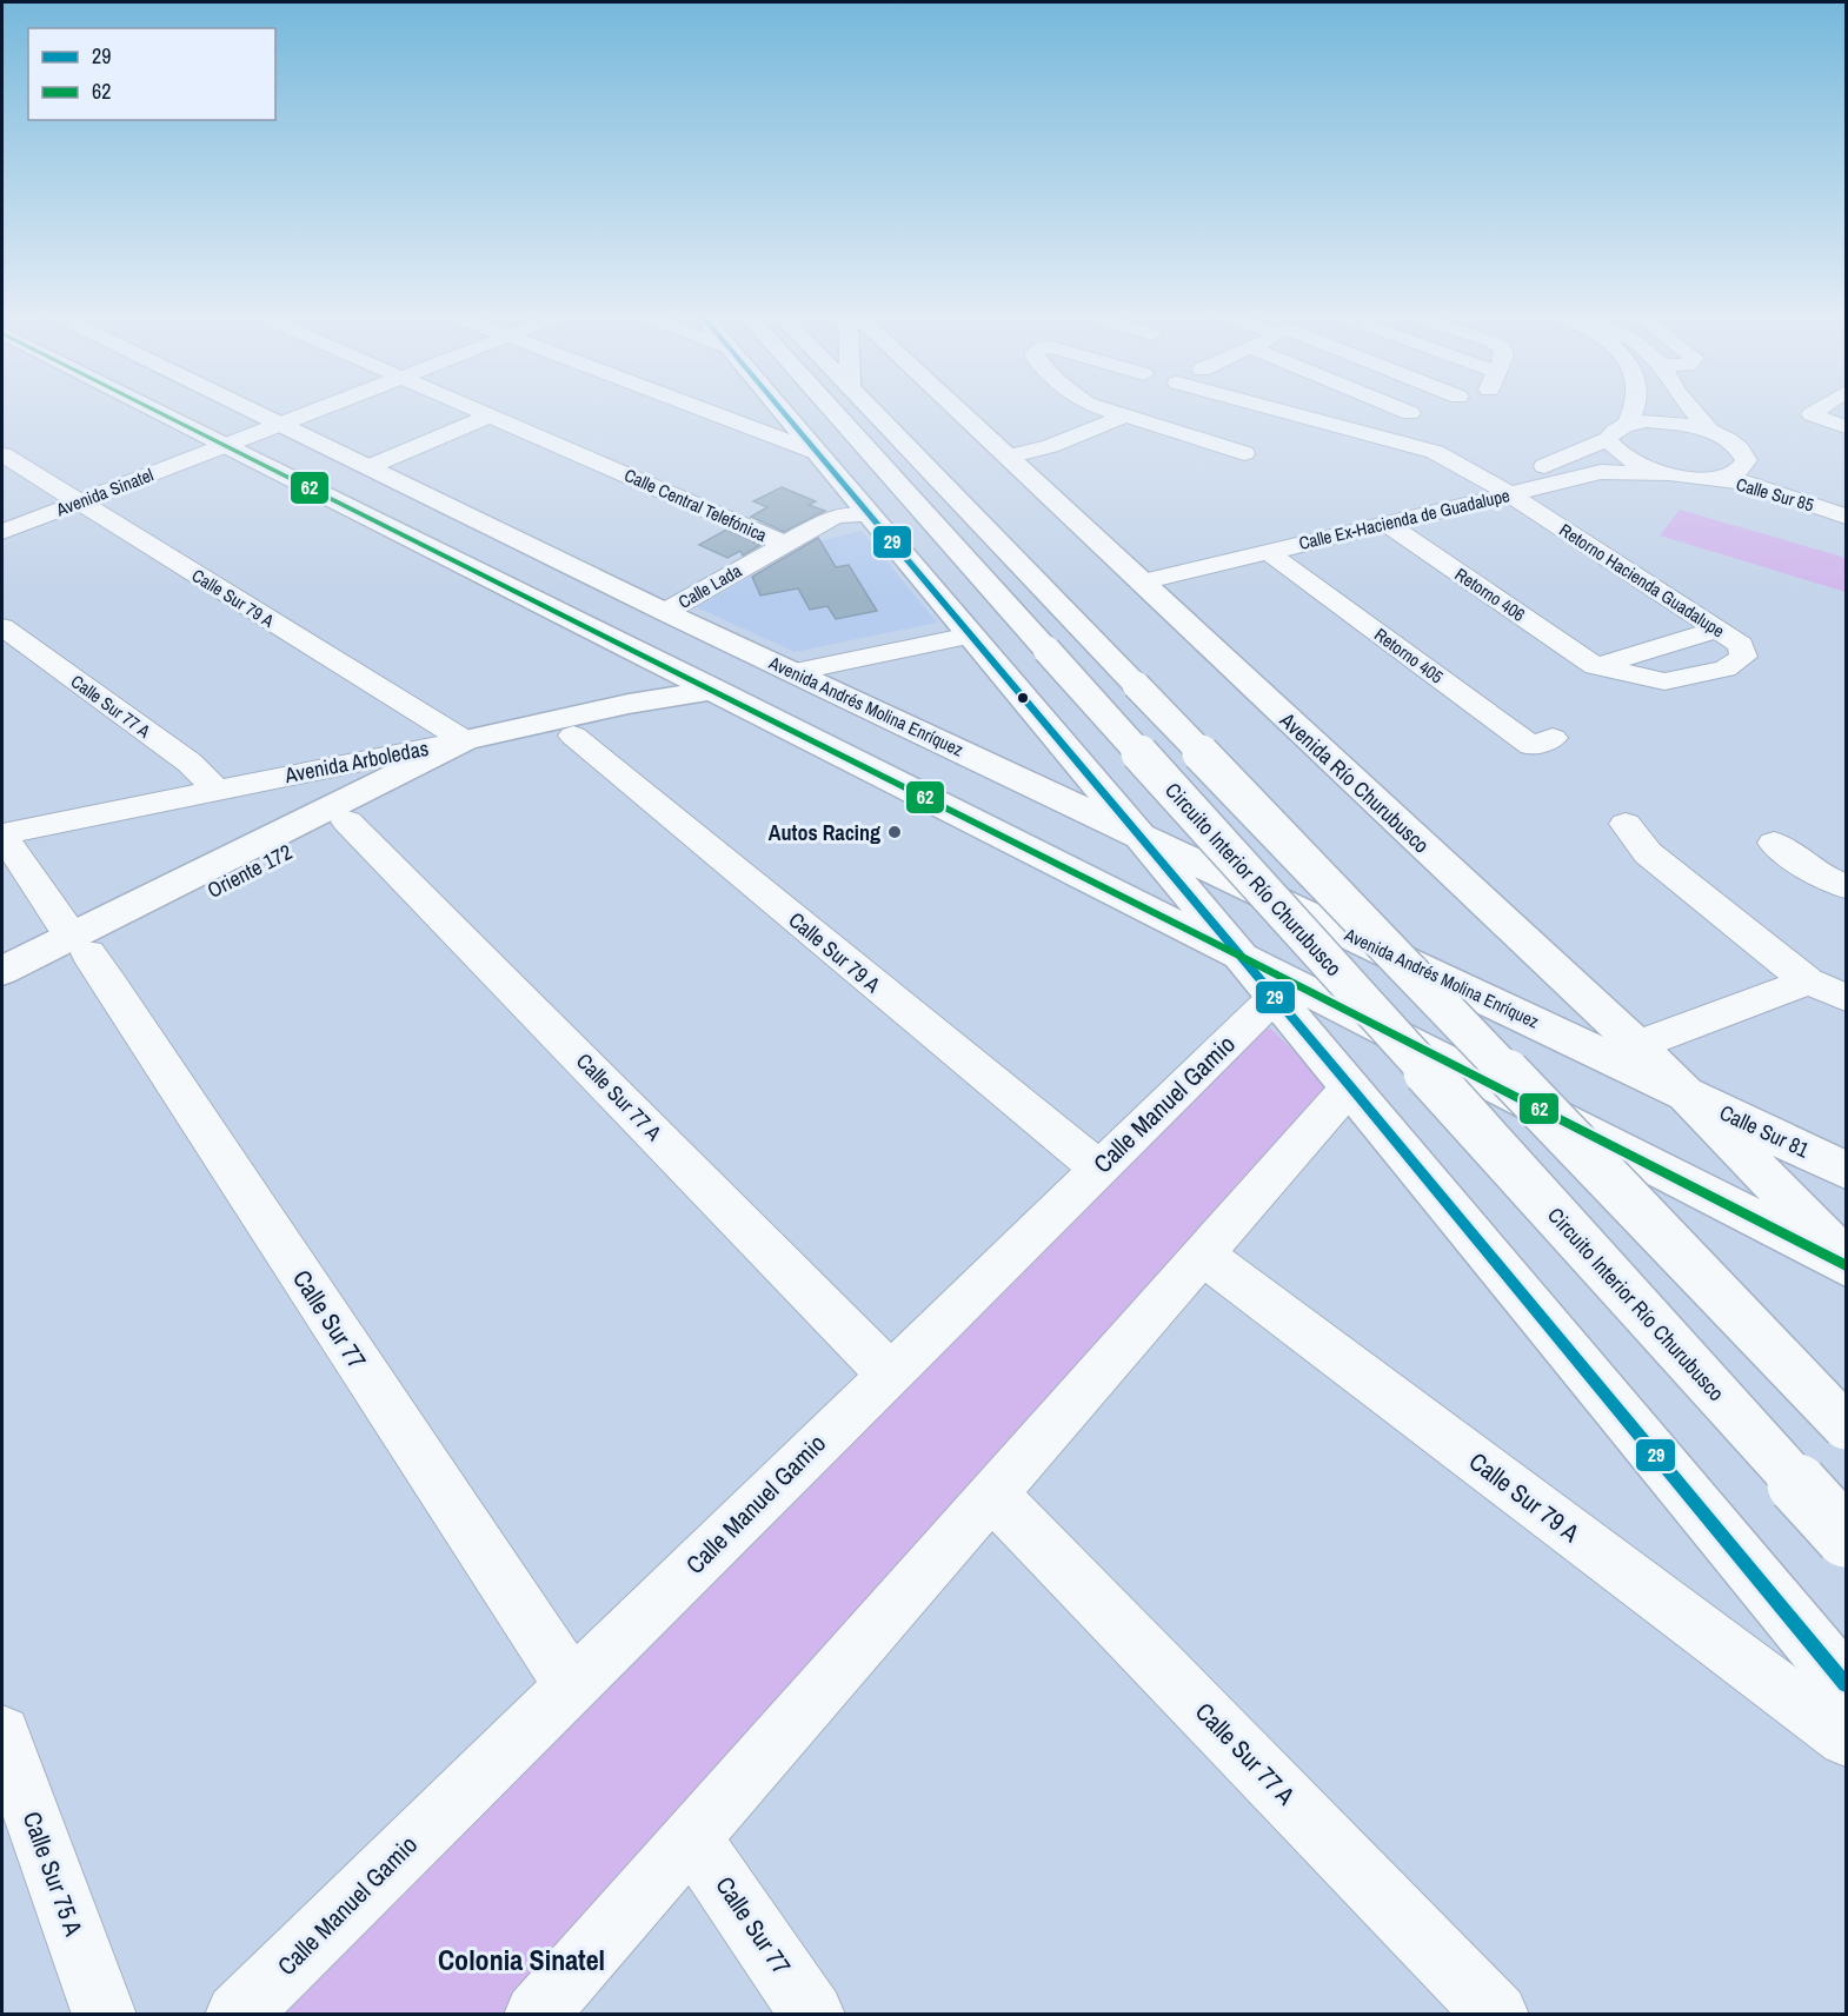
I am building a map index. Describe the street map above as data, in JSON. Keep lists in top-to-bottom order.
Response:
{
  "streets": {
    "main road": [
      "Avenida Andrés Molina Enríquez",
      "Avenida Arboledas",
      "Avenida Río Churubusco",
      "Oriente 172",
      "Circuito Interior Río Churubusco",
      "Calle Sur 81"
    ],
    "street": [
      "Avenida Sinatel",
      "Calle Sur 85",
      "Calle Central Telefónica",
      "Calle Ex-Hacienda de Guadalupe",
      "Retorno Hacienda Guadalupe",
      "Calle Lada",
      "Retorno 406",
      "Calle Sur 79 A",
      "Retorno 405",
      "Calle Sur 77 A",
      "Calle Manuel Gamio",
      "Calle Sur 77",
      "Calle Sur 75 A"
    ]
  },
  "crossings": [
    ["Avenida Sinatel", "Calle Sur 79 A"],
    ["Avenida Sinatel", "Avenida Andrés Molina Enríquez"],
    ["Calle Sur 85", "Calle Ex-Hacienda de Guadalupe"],
    ["Calle Central Telefónica", "Calle Lada"],
    ["Calle Ex-Hacienda de Guadalupe", "Retorno Hacienda Guadalupe"],
    ["Calle Ex-Hacienda de Guadalupe", "Retorno 406"],
    ["Calle Ex-Hacienda de Guadalupe", "Retorno 405"],
    ["Calle Ex-Hacienda de Guadalupe", "Avenida Río Churubusco"],
    ["Retorno Hacienda Guadalupe", "Retorno 406"],
    ["Calle Lada", "Avenida Andrés Molina Enríquez"],
    ["Calle Sur 79 A", "Avenida Arboledas"],
    ["Calle Sur 79 A", "Oriente 172"],
    ["Calle Sur 79 A", "Calle Manuel Gamio"],
    ["Calle Sur 77 A", "Avenida Arboledas"],
    ["Calle Sur 77 A", "Oriente 172"],
    ["Calle Sur 77 A", "Calle Manuel Gamio"],
    ["Avenida Andrés Molina Enríquez", "Avenida Arboledas"],
    ["Avenida Andrés Molina Enríquez", "Avenida Río Churubusco"],
    ["Avenida Andrés Molina Enríquez", "Calle Sur 81"],
    ["Avenida Arboledas", "Oriente 172"],
    ["Avenida Arboledas", "Calle Sur 77"],
    ["Avenida Río Churubusco", "Calle Sur 81"],
    ["Oriente 172", "Calle Sur 77"],
    ["Calle Manuel Gamio", "Calle Sur 77"]
  ],
  "districts": ["Colonia Sinatel"],
  "places": ["Autos Racing"],
  "lines": ["transit line 29", "transit line 62"],
  "legend": ["29", "62"]
}
